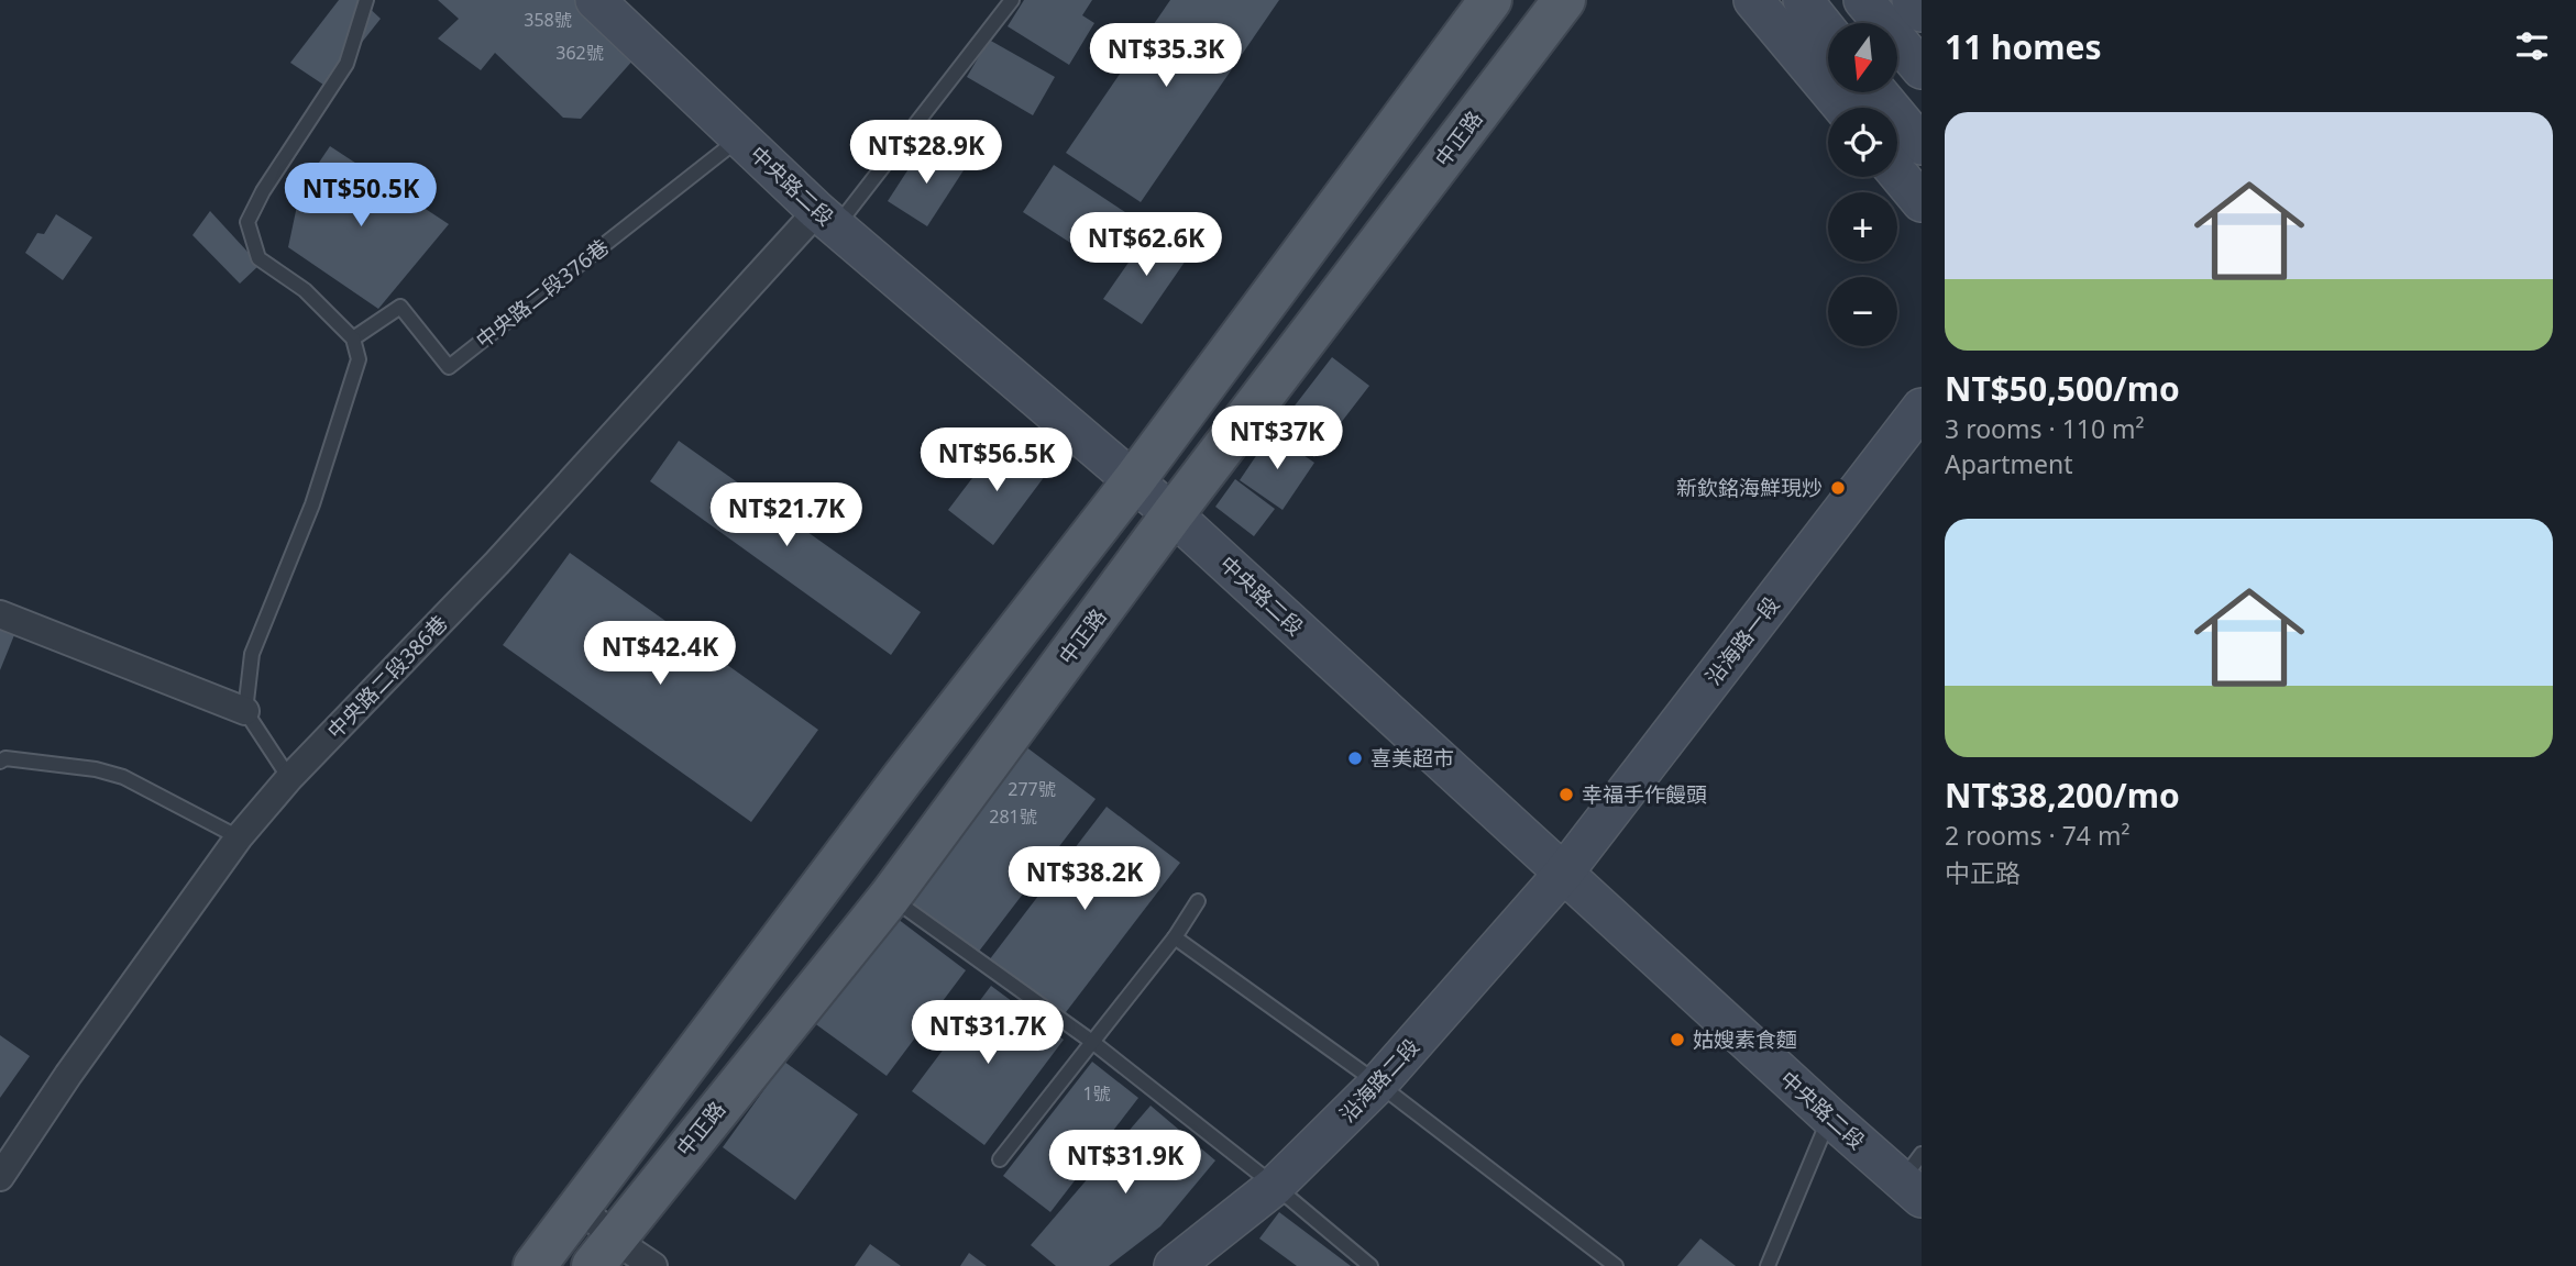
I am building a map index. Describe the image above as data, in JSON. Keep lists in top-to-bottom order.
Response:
{
  "streets": {
    "main road": ["中正路"],
    "street": [
      "中央路二段",
      "沿海路一段",
      "中央路二段386巷",
      "沿海路二段"
    ],
    "lane": ["中央路二段376巷"]
  },
  "crossings": [
    ["中正路", "中央路二段"],
    ["中央路二段", "中央路二段376巷"],
    ["中央路二段", "沿海路一段"],
    ["中央路二段", "中央路二段386巷"],
    ["中央路二段", "沿海路二段"],
    ["沿海路一段", "沿海路二段"]
  ],
  "places": [
    "新欽銘海鮮現炒",
    "喜美超市",
    "幸福手作饅頭",
    "姑嫂素食麵"
  ],
  "house_numbers": [
    "358號",
    "362號",
    "277號",
    "281號",
    "1號"
  ],
  "north": "bottom",
  "page": {
    "heading": "11 homes",
    "map_buttons": ["+", "−"],
    "price": [
      "NT$35.3K",
      "NT$28.9K",
      "NT$50.5K",
      "NT$62.6K",
      "NT$37K",
      "NT$56.5K",
      "NT$21.7K",
      "NT$42.4K",
      "NT$38.2K",
      "NT$31.7K",
      "NT$31.9K"
    ],
    "list": [
      {
        "name": "NT$50,500/mo",
        "note": "3 rooms · 110 m² · Apartment"
      },
      {
        "name": "NT$38,200/mo",
        "note": "2 rooms · 74 m² · 中正路"
      }
    ]
  }
}
